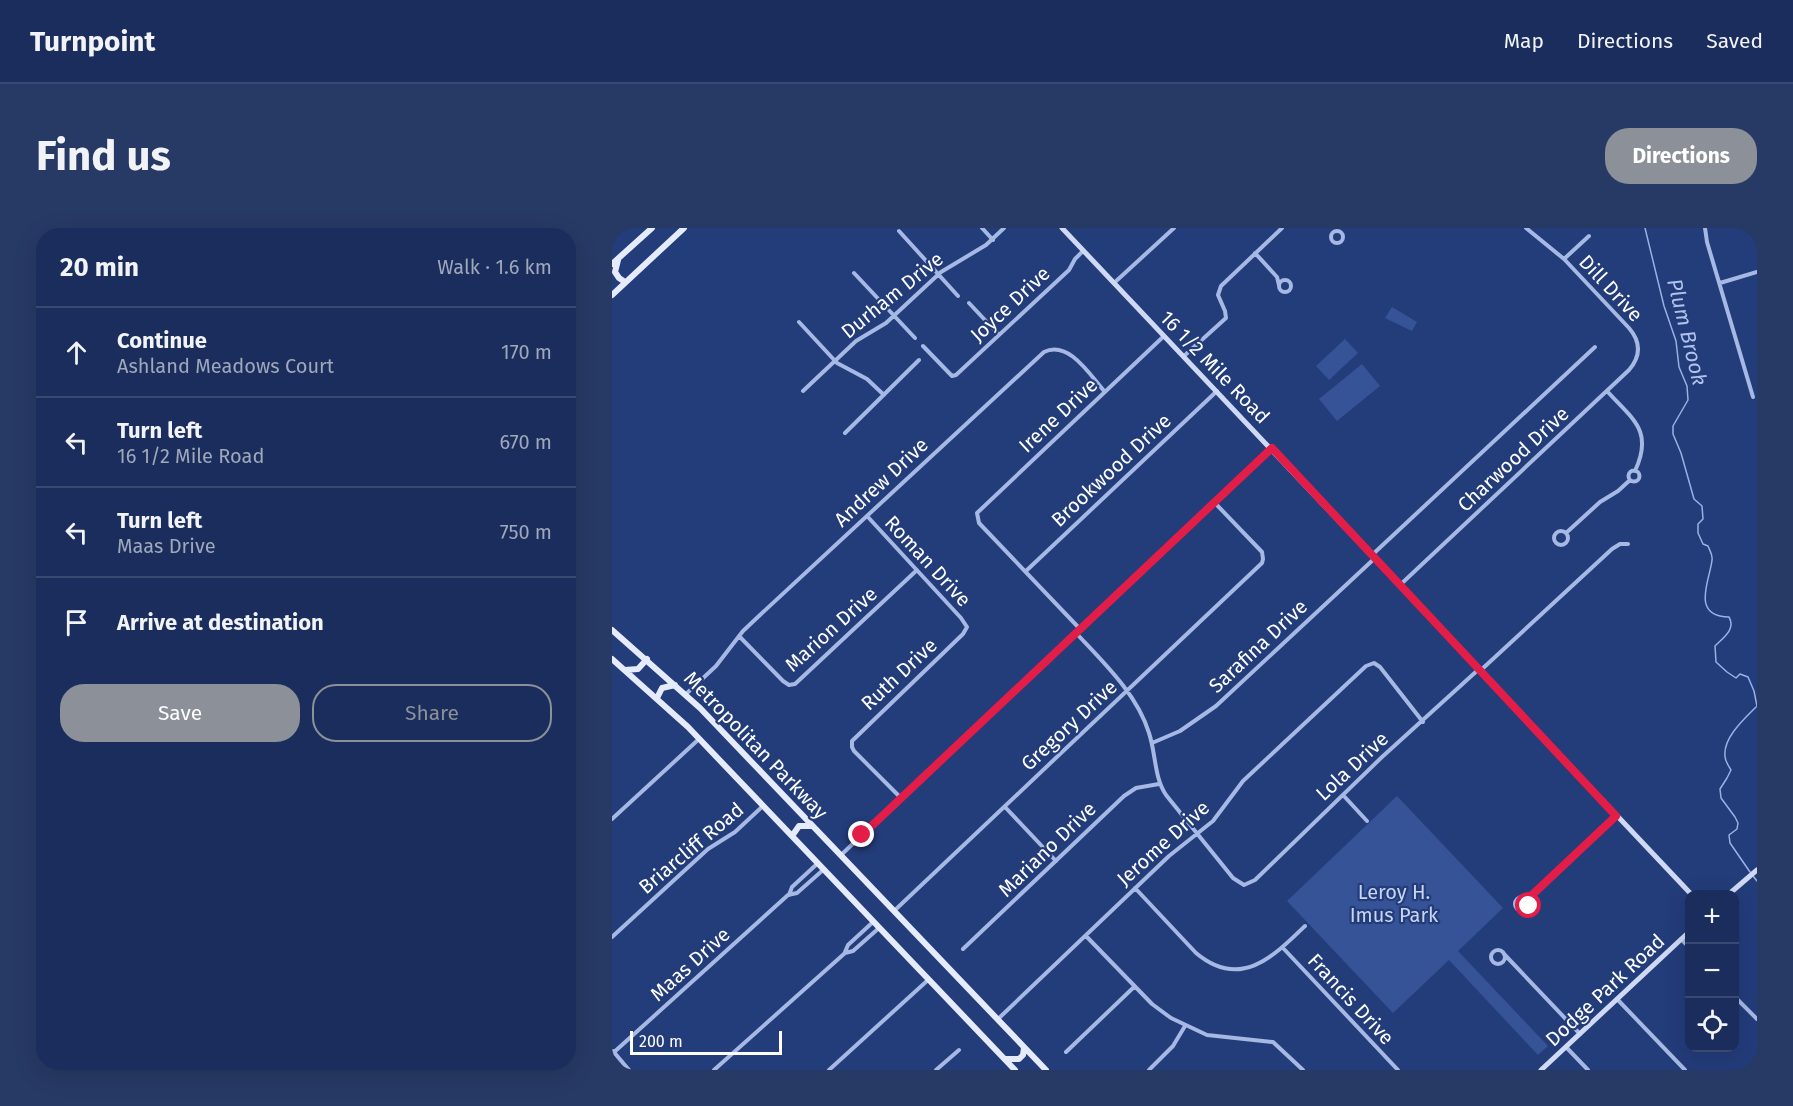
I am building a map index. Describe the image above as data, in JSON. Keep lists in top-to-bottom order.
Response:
{
  "streets": {
    "main road": ["Metropolitan Parkway"],
    "street": [
      "Dill Drive",
      "Durham Drive",
      "Joyce Drive",
      "16 1/2 Mile Road",
      "Irene Drive",
      "Charwood Drive",
      "Brookwood Drive",
      "Andrew Drive",
      "Roman Drive",
      "Marion Drive",
      "Sarafina Drive",
      "Ruth Drive",
      "Gregory Drive",
      "Lola Drive",
      "Jerome Drive",
      "Briarcliff Road",
      "Mariano Drive",
      "Maas Drive",
      "Dodge Park Road",
      "Francis Drive"
    ]
  },
  "crossings": [
    ["Dill Drive", "Charwood Drive"],
    ["Joyce Drive", "16 1/2 Mile Road"],
    ["16 1/2 Mile Road", "Irene Drive"],
    ["16 1/2 Mile Road", "Charwood Drive"],
    ["16 1/2 Mile Road", "Brookwood Drive"],
    ["16 1/2 Mile Road", "Sarafina Drive"],
    ["16 1/2 Mile Road", "Lola Drive"],
    ["Irene Drive", "Brookwood Drive"],
    ["Irene Drive", "Andrew Drive"],
    ["Andrew Drive", "Roman Drive"],
    ["Andrew Drive", "Marion Drive"],
    ["Andrew Drive", "Metropolitan Parkway"],
    ["Roman Drive", "Marion Drive"],
    ["Roman Drive", "Ruth Drive"],
    ["Gregory Drive", "Metropolitan Parkway"],
    ["Metropolitan Parkway", "Jerome Drive"],
    ["Metropolitan Parkway", "Briarcliff Road"],
    ["Metropolitan Parkway", "Maas Drive"],
    ["Lola Drive", "Jerome Drive"]
  ],
  "water": ["Plum Brook"],
  "parks": ["Leroy H. Imus Park"],
  "scale_bar": "200 m",
  "page": {
    "header": "Turnpoint",
    "nav": ["Map", "Directions", "Saved"],
    "buttons": [
      "Directions",
      ["Save", "Share"]
    ],
    "title": "Find us",
    "heading": ["20 min", "Walk · 1.6 km"],
    "list": [
      ["Continue", "Ashland Meadows Court", "170 m"],
      ["Turn left", "16 1/2 Mile Road", "670 m"],
      ["Turn left", "Maas Drive", "750 m"],
      "Arrive at destination"
    ],
    "map_buttons": ["+", "−"],
    "scale": "200 m"
  }
}
